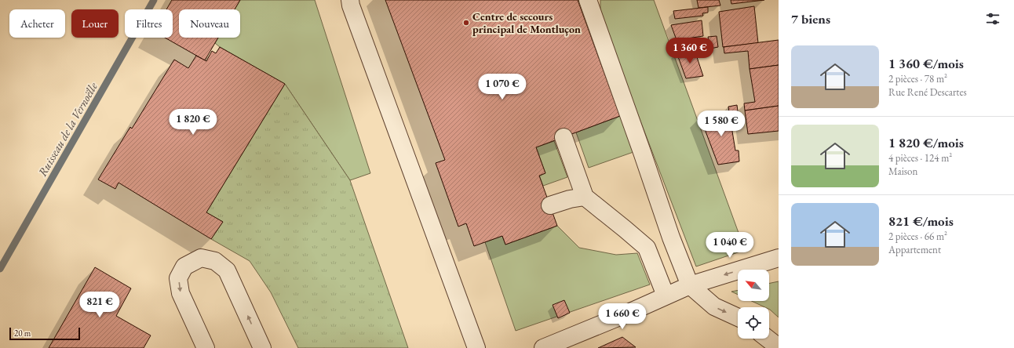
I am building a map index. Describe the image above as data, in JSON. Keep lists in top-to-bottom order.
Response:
{
  "water": ["Ruisseau de la Vernoëlle"],
  "places": ["Centre de secours principal de Montluçon"],
  "scale_bar": "20 m",
  "north": "top left",
  "page": {
    "heading": "7 biens",
    "chip": [
      "Acheter",
      "Louer",
      "Filtres",
      "Nouveau"
    ],
    "price": [
      "1 360 €",
      "1 070 €",
      "1 820 €",
      "1 580 €",
      "1 040 €",
      "821 €",
      "1 660 €"
    ],
    "list": [
      {
        "name": "1 360 €/mois",
        "note": "2 pièces · 78 m² · Rue René Descartes"
      },
      {
        "name": "1 820 €/mois",
        "note": "4 pièces · 124 m² · Maison"
      },
      {
        "name": "821 €/mois",
        "note": "2 pièces · 66 m² · Appartement"
      }
    ],
    "scale": "20 m"
  }
}
